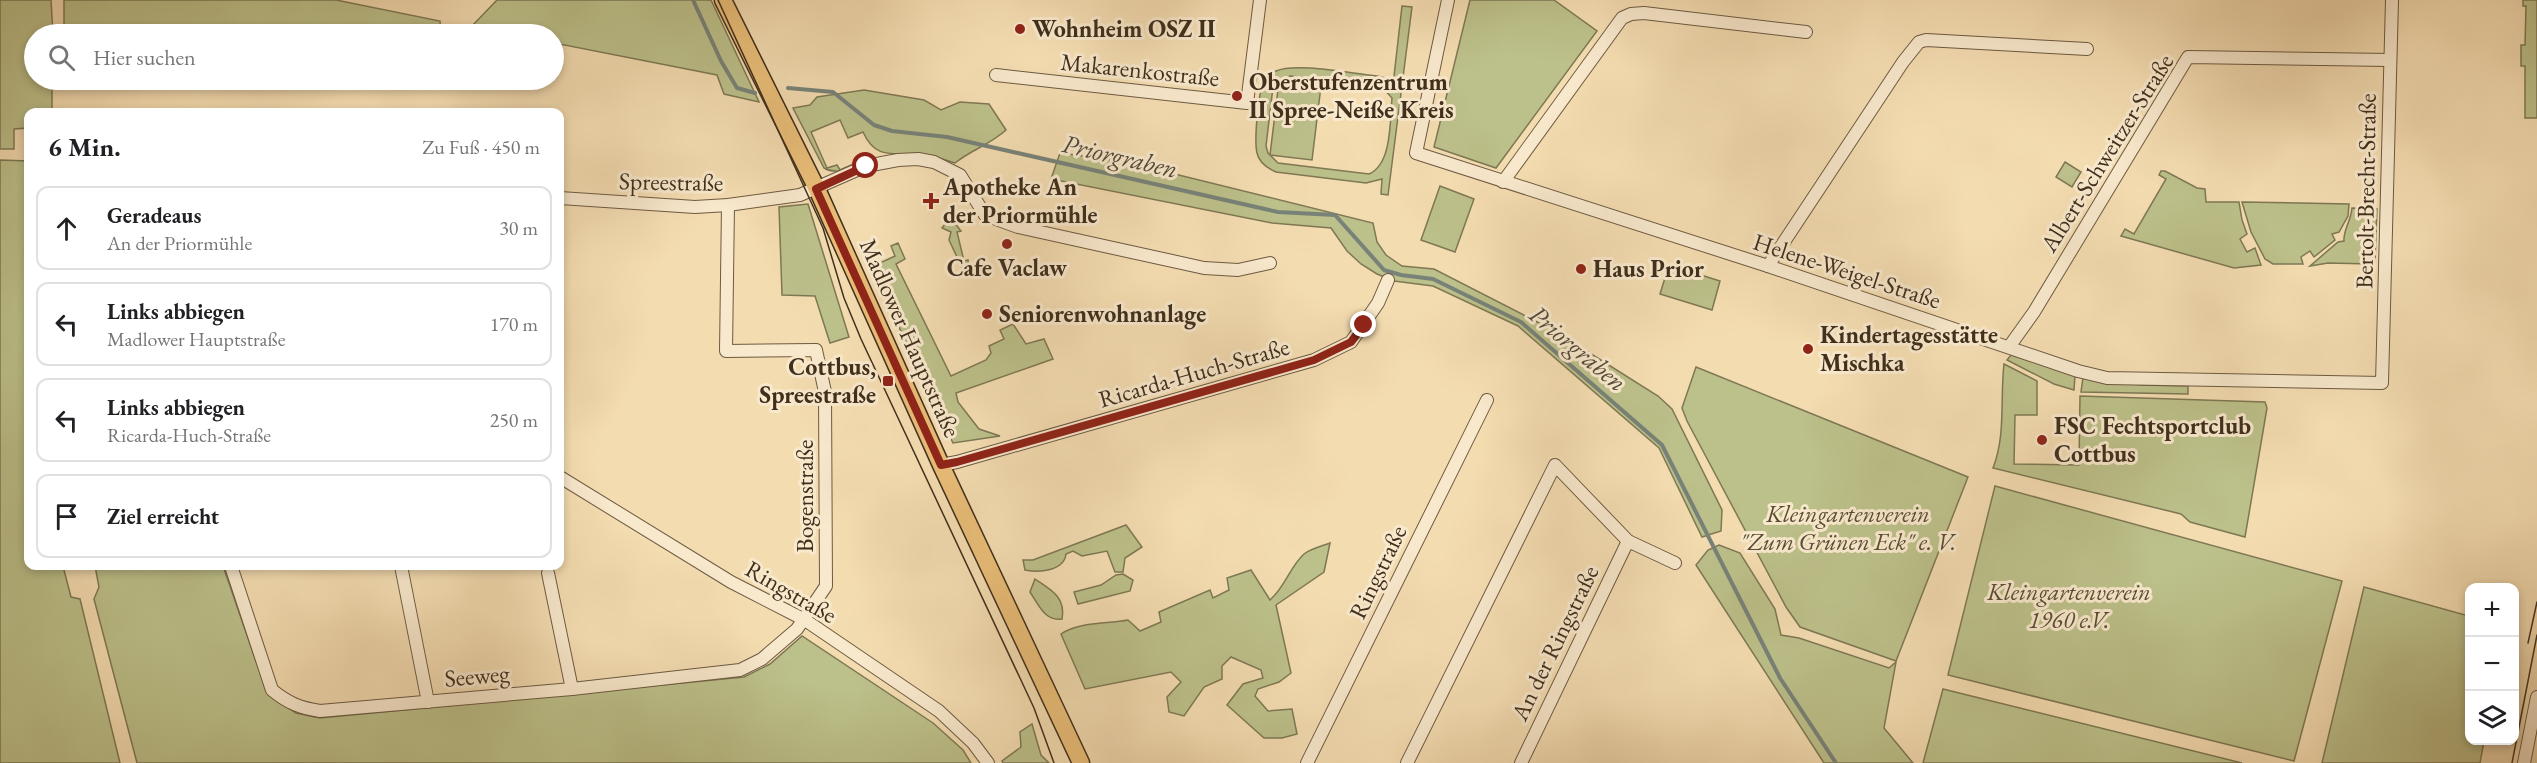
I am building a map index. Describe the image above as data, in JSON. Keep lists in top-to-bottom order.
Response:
{
  "streets": {
    "main road": ["Madlower Hauptstraße"],
    "street": [
      "Makarenkostraße",
      "Albert-Schweitzer-Straße",
      "Spreestraße",
      "Bertolt-Brecht-Straße",
      "Helene-Weigel-Straße",
      "Ricarda-Huch-Straße",
      "Bogenstraße",
      "Ringstraße",
      "An der Ringstraße",
      "Seeweg"
    ]
  },
  "crossings": [
    ["Albert-Schweitzer-Straße", "Bertolt-Brecht-Straße"],
    ["Albert-Schweitzer-Straße", "Helene-Weigel-Straße"],
    ["Spreestraße", "Madlower Hauptstraße"],
    ["Spreestraße", "Bogenstraße"],
    ["Bertolt-Brecht-Straße", "Helene-Weigel-Straße"],
    ["Madlower Hauptstraße", "Ricarda-Huch-Straße"],
    ["Bogenstraße", "Ringstraße"],
    ["Bogenstraße", "Seeweg"],
    ["Ringstraße", "Seeweg"]
  ],
  "water": ["Priorgraben"],
  "parks": ["Kleingartenverein \"Zum Grünen Eck\" e. V.", "Kleingartenverein 1960 e.V."],
  "places": {
    "other": [
      "Wohnheim OSZ II",
      "Oberstufenzentrum II Spree-Neiße Kreis",
      "Cafe Vaclaw",
      "Haus Prior",
      "Seniorenwohnanlage",
      "Kindertagesstätte Mischka",
      "FSC Fechtsportclub Cottbus"
    ],
    "health": ["Apotheke An der Priormühle"],
    "transit": ["Cottbus, Spreestraße"]
  },
  "page": {
    "search": "Hier suchen",
    "heading": ["6 Min.", "Zu Fuß · 450 m"],
    "list": [
      ["Geradeaus", "An der Priormühle", "30 m"],
      ["Links abbiegen", "Madlower Hauptstraße", "170 m"],
      ["Links abbiegen", "Ricarda-Huch-Straße", "250 m"],
      "Ziel erreicht"
    ],
    "map_buttons": ["+", "−"]
  }
}
